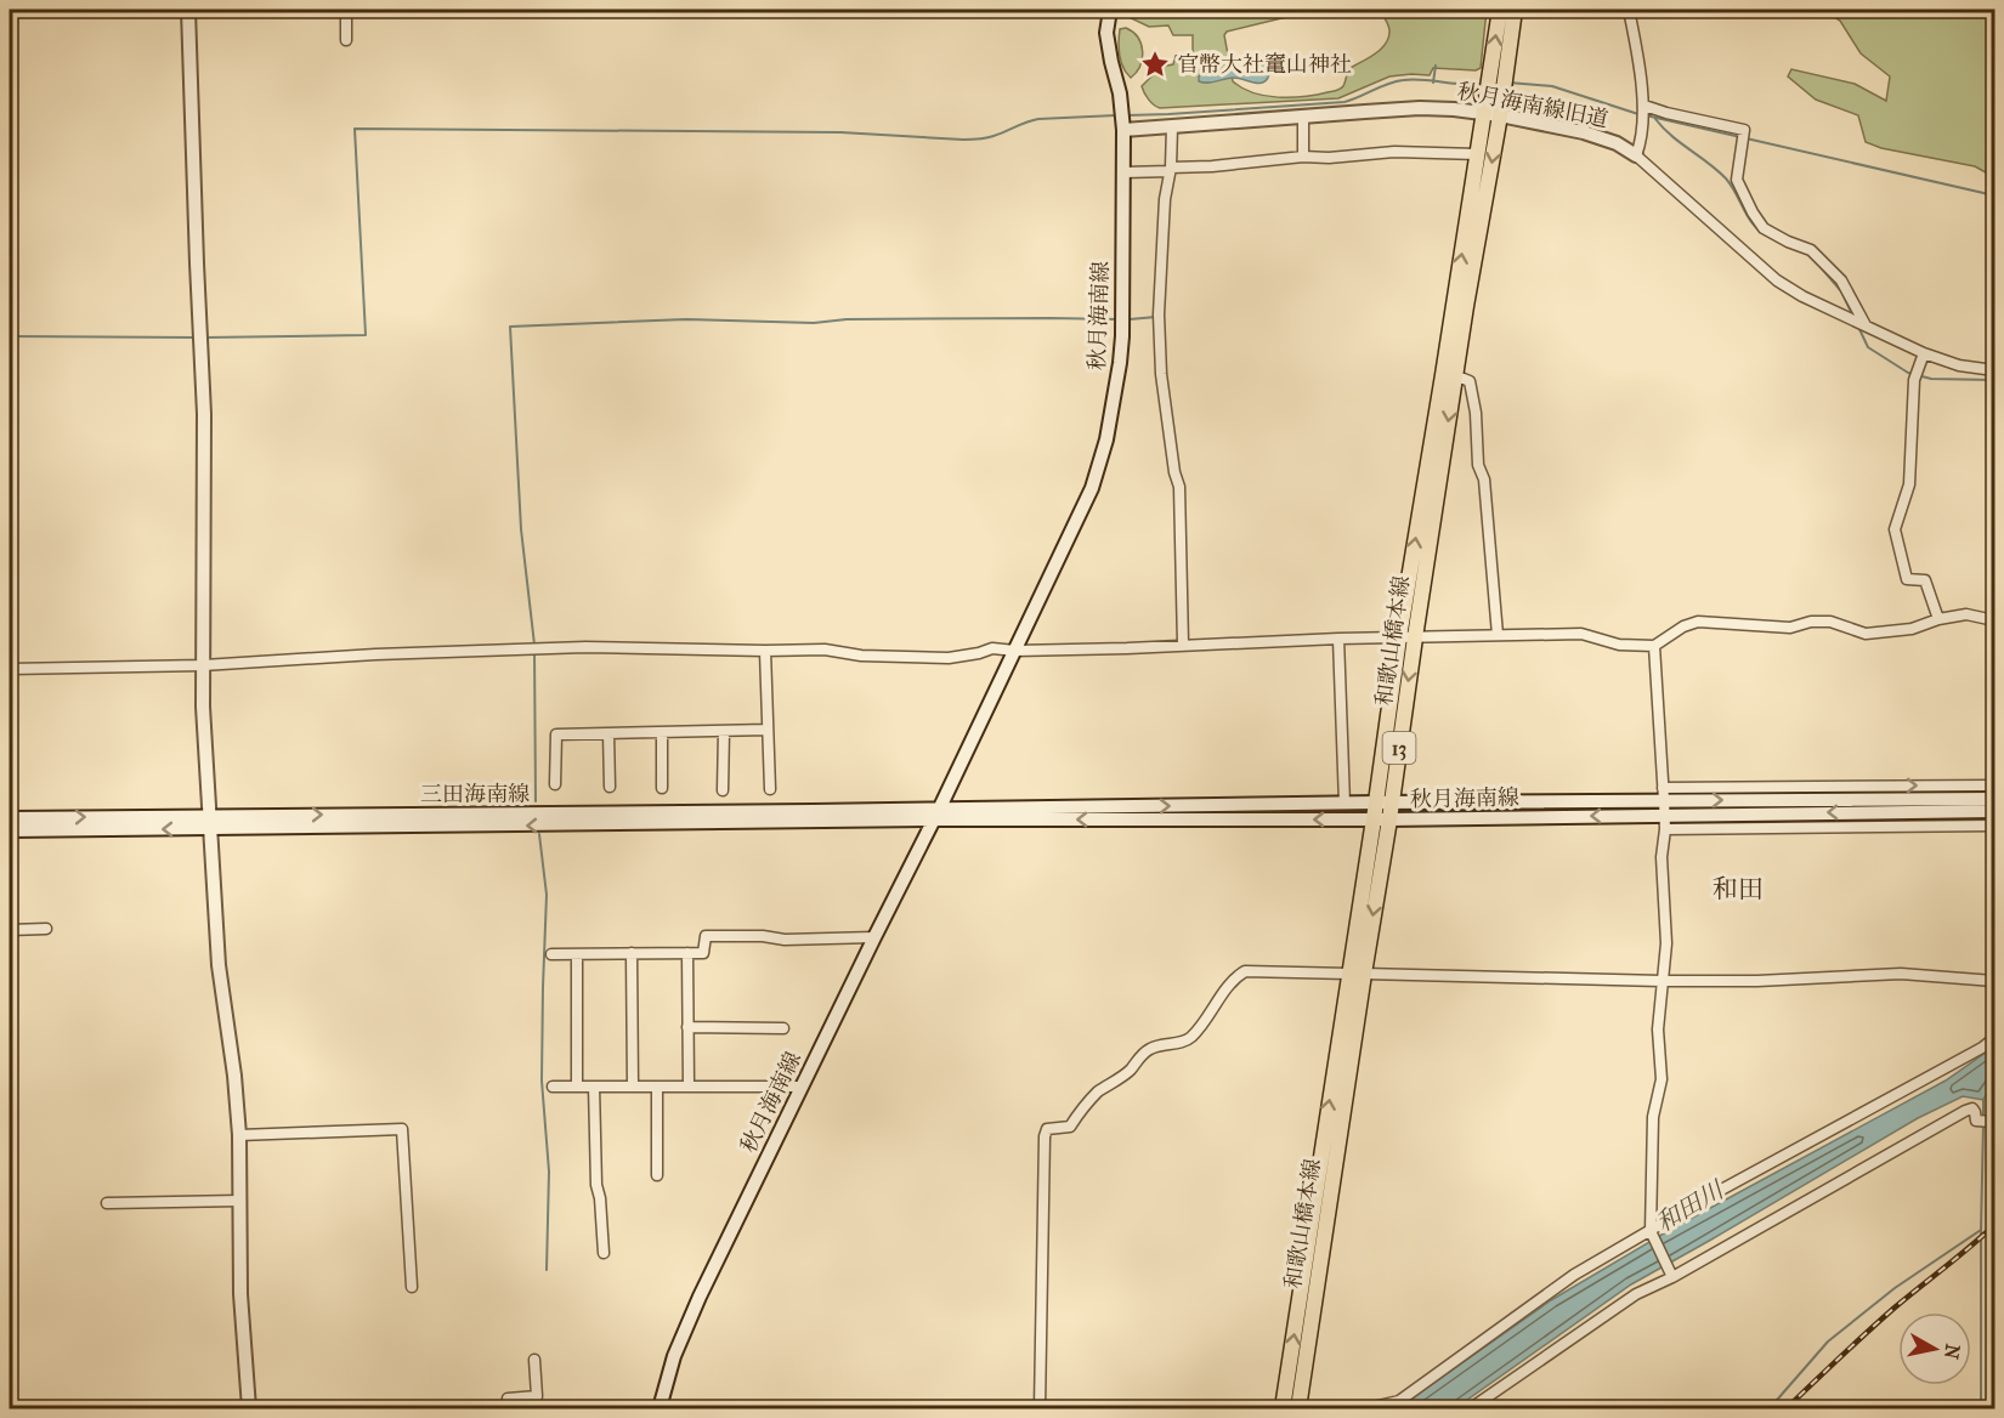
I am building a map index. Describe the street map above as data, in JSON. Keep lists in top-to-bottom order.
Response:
{
  "streets": {
    "main road": [
      "秋月海南線旧道",
      "秋月海南線",
      "和歌山橋本線",
      "13",
      "三田海南線"
    ]
  },
  "crossings": [
    ["秋月海南線旧道", "秋月海南線"],
    ["秋月海南線旧道", "和歌山橋本線"],
    ["秋月海南線", "和歌山橋本線"],
    ["秋月海南線", "三田海南線"]
  ],
  "districts": ["和田"],
  "water": ["和田川"],
  "places": {
    "place": ["官幣大社竃山神社"]
  },
  "north": "right"
}
